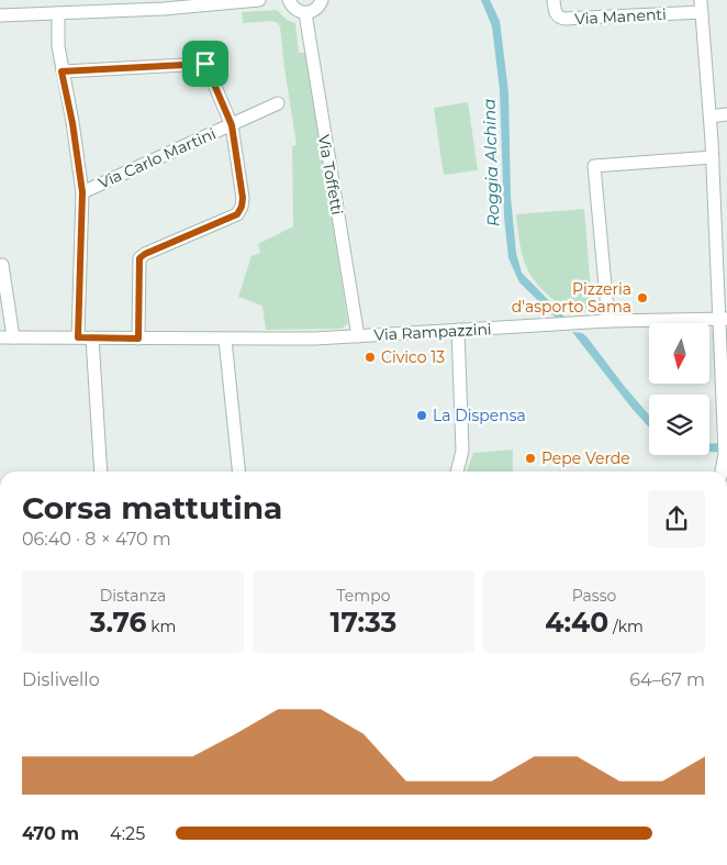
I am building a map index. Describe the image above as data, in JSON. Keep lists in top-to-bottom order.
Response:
{
  "streets": {
    "street": [
      "Via Manenti",
      "Via Carlo Martini",
      "Via Toffetti",
      "Via Rampazzini"
    ]
  },
  "crossings": [
    ["Via Carlo Martini", "Via Rampazzini"],
    ["Via Toffetti", "Via Rampazzini"]
  ],
  "water": ["Roggia Alchina"],
  "places": [
    "Pizzeria d'asporto Sama",
    "Civico 13",
    "La Dispensa",
    "Pepe Verde"
  ],
  "north": "bottom",
  "page": {
    "heading": ["Corsa mattutina", "06:40 · 8 × 470 m"],
    "stats": [
      ["Distanza", "3.76 km"],
      ["Tempo", "17:33"],
      ["Passo", "4:40 /km"]
    ],
    "chart": ["Dislivello", "64–67 m"],
    "list": [
      {
        "name": "470 m",
        "note": "4:25"
      }
    ]
  }
}
